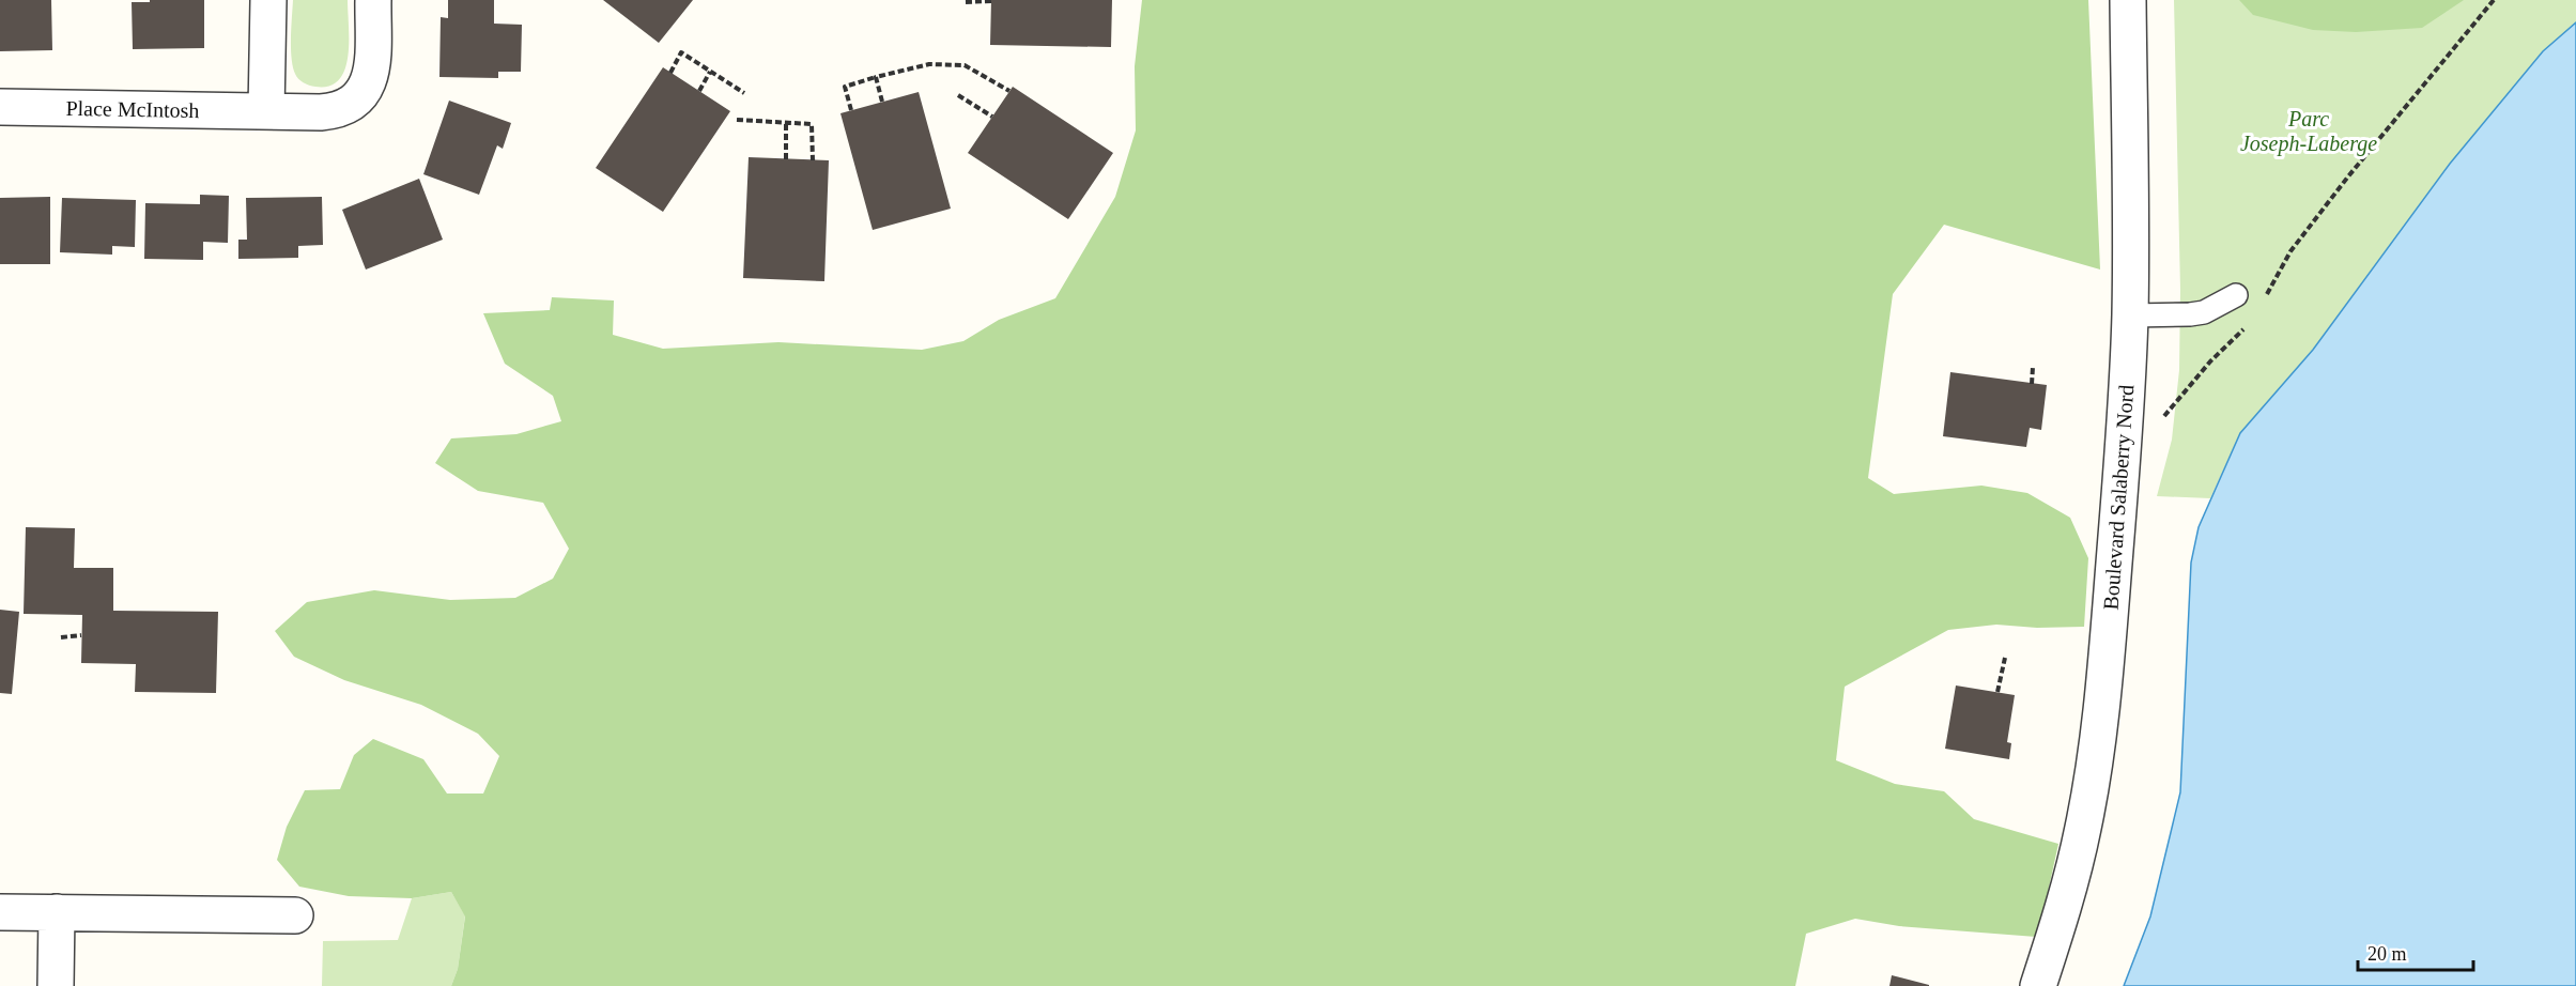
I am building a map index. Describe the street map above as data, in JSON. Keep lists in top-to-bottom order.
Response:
{
  "streets": {
    "street": ["Place McIntosh", "Boulevard Salaberry Nord"]
  },
  "parks": ["Parc Joseph-Laberge"],
  "scale_bar": "20 m"
}
